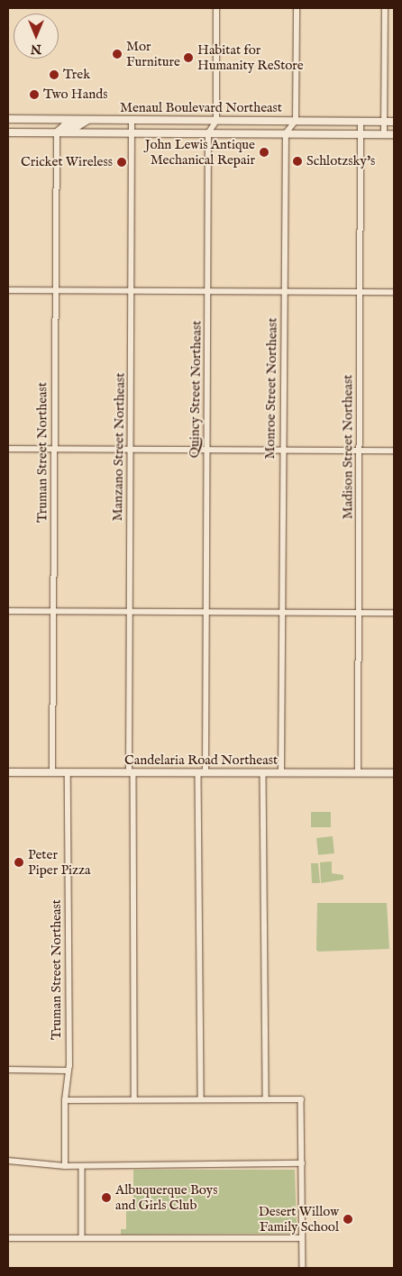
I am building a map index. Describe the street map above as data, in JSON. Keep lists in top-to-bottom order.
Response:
{
  "streets": {
    "main road": ["Menaul Boulevard Northeast", "Candelaria Road Northeast"],
    "street": [
      "Monroe Street Northeast",
      "Quincy Street Northeast",
      "Manzano Street Northeast",
      "Madison Street Northeast",
      "Truman Street Northeast"
    ]
  },
  "crossings": [
    ["Menaul Boulevard Northeast", "Monroe Street Northeast"],
    ["Menaul Boulevard Northeast", "Quincy Street Northeast"],
    ["Menaul Boulevard Northeast", "Manzano Street Northeast"],
    ["Menaul Boulevard Northeast", "Madison Street Northeast"],
    ["Menaul Boulevard Northeast", "Truman Street Northeast"],
    ["Monroe Street Northeast", "Candelaria Road Northeast"],
    ["Quincy Street Northeast", "Candelaria Road Northeast"],
    ["Manzano Street Northeast", "Candelaria Road Northeast"],
    ["Madison Street Northeast", "Candelaria Road Northeast"],
    ["Truman Street Northeast", "Candelaria Road Northeast"]
  ],
  "places": [
    "Mor Furniture",
    "Habitat for Humanity ReStore",
    "Trek",
    "Two Hands",
    "John Lewis Antique Mechanical Repair",
    "Schlotzsky's",
    "Cricket Wireless",
    "Peter Piper Pizza",
    "Albuquerque Boys and Girls Club",
    "Desert Willow Family School"
  ],
  "north": "bottom"
}
